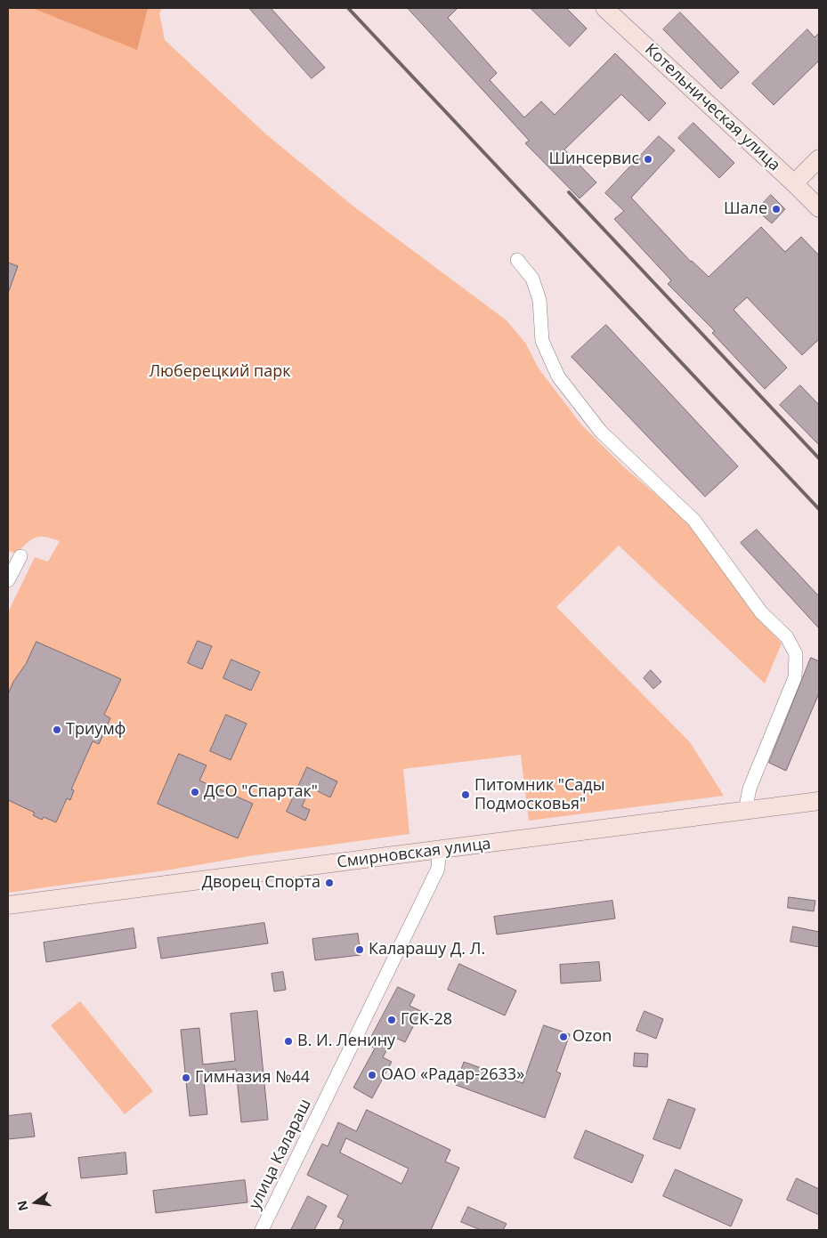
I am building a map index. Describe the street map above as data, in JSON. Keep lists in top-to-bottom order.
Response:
{
  "streets": {
    "main road": ["Котельническая улица", "Смирновская улица"],
    "street": ["улица Калараш"]
  },
  "crossings": [
    ["Смирновская улица", "улица Калараш"]
  ],
  "parks": ["Люберецкий парк"],
  "places": [
    "Шинсервис",
    "Шале",
    "Триумф",
    "ДСО \"Спартак\"",
    "Питомник \"Сады Подмосковья\"",
    "Дворец Спорта",
    "Каларашу Д. Л.",
    "ГСК-28",
    "Ozon",
    "В. И. Ленину",
    "ОАО «Радар-2633»",
    "Гимназия №44"
  ],
  "north": "left"
}
